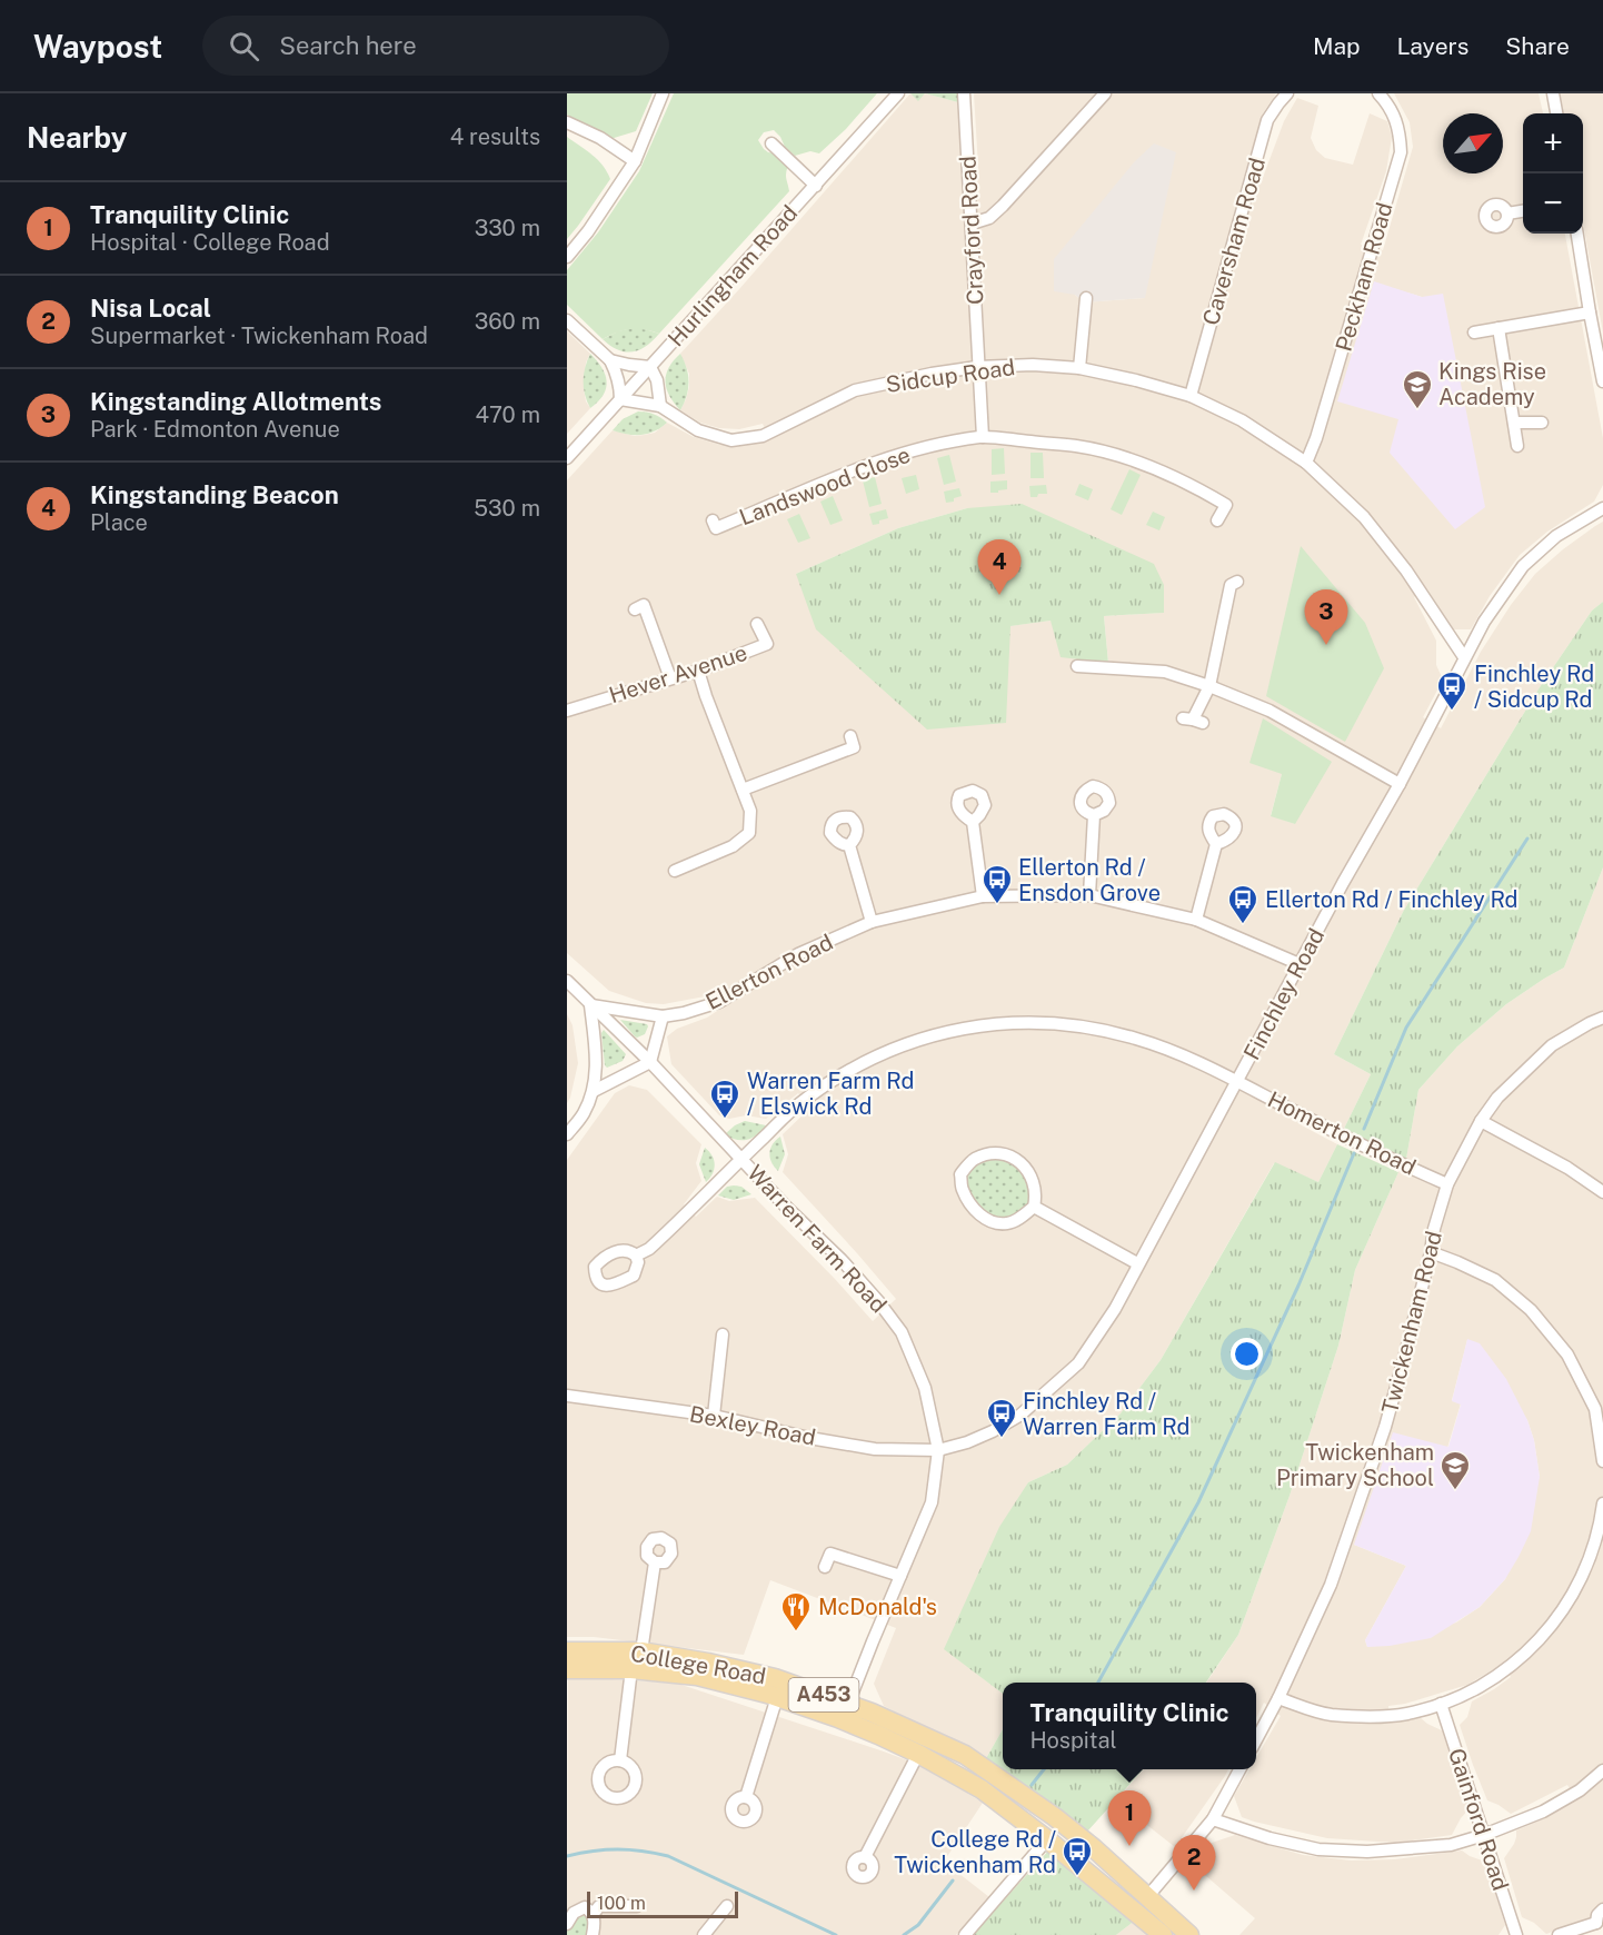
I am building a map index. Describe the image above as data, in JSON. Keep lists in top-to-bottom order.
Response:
{
  "streets": {
    "main road": ["College Road", "A453"],
    "street": [
      "Crayford Road",
      "Caversham Road",
      "Hurlingham Road",
      "Peckham Road",
      "Sidcup Road",
      "Landswood Close",
      "Hever Avenue",
      "Ellerton Road",
      "Finchley Road",
      "Homerton Road",
      "Warren Farm Road",
      "Twickenham Road",
      "Bexley Road",
      "Gainford Road"
    ]
  },
  "crossings": [
    ["Crayford Road", "Sidcup Road"],
    ["Caversham Road", "Sidcup Road"],
    ["Hurlingham Road", "Sidcup Road"],
    ["Peckham Road", "Sidcup Road"],
    ["Sidcup Road", "Finchley Road"],
    ["Ellerton Road", "Finchley Road"],
    ["Ellerton Road", "Warren Farm Road"],
    ["Finchley Road", "Homerton Road"],
    ["Finchley Road", "Warren Farm Road"],
    ["Finchley Road", "Bexley Road"],
    ["Homerton Road", "Warren Farm Road"],
    ["Homerton Road", "Twickenham Road"],
    ["Warren Farm Road", "Bexley Road"],
    ["Warren Farm Road", "College Road"]
  ],
  "places": {
    "school or university": ["Kings Rise Academy", "Twickenham Primary School"],
    "bus stop": [
      "Finchley Rd / Sidcup Rd",
      "Ellerton Rd / Ensdon Grove",
      "Ellerton Rd / Finchley Rd",
      "Warren Farm Rd / Elswick Rd",
      "Finchley Rd / Warren Farm Rd",
      "College Rd / Twickenham Rd"
    ],
    "restaurant": ["McDonald's"]
  },
  "scale_bar": "100 m",
  "north": "top right",
  "page": {
    "header": "Waypost",
    "search": "Search here",
    "nav": ["Map", "Layers", "Share"],
    "heading": ["Nearby", "4 results"],
    "map_buttons": ["+", "−"],
    "list": [
      {
        "mark": "1",
        "name": "Tranquility Clinic",
        "note": "Hospital · College Road",
        "value": "330 m"
      },
      {
        "mark": "2",
        "name": "Nisa Local",
        "note": "Supermarket · Twickenham Road",
        "value": "360 m"
      },
      {
        "mark": "3",
        "name": "Kingstanding Allotments",
        "note": "Park · Edmonton Avenue",
        "value": "470 m"
      },
      {
        "mark": "4",
        "name": "Kingstanding Beacon",
        "note": "Place",
        "value": "530 m"
      }
    ],
    "pins": [
      "4",
      "3",
      "1",
      "2"
    ],
    "popup": ["Tranquility Clinic", "Hospital"],
    "scale": "100 m"
  }
}
